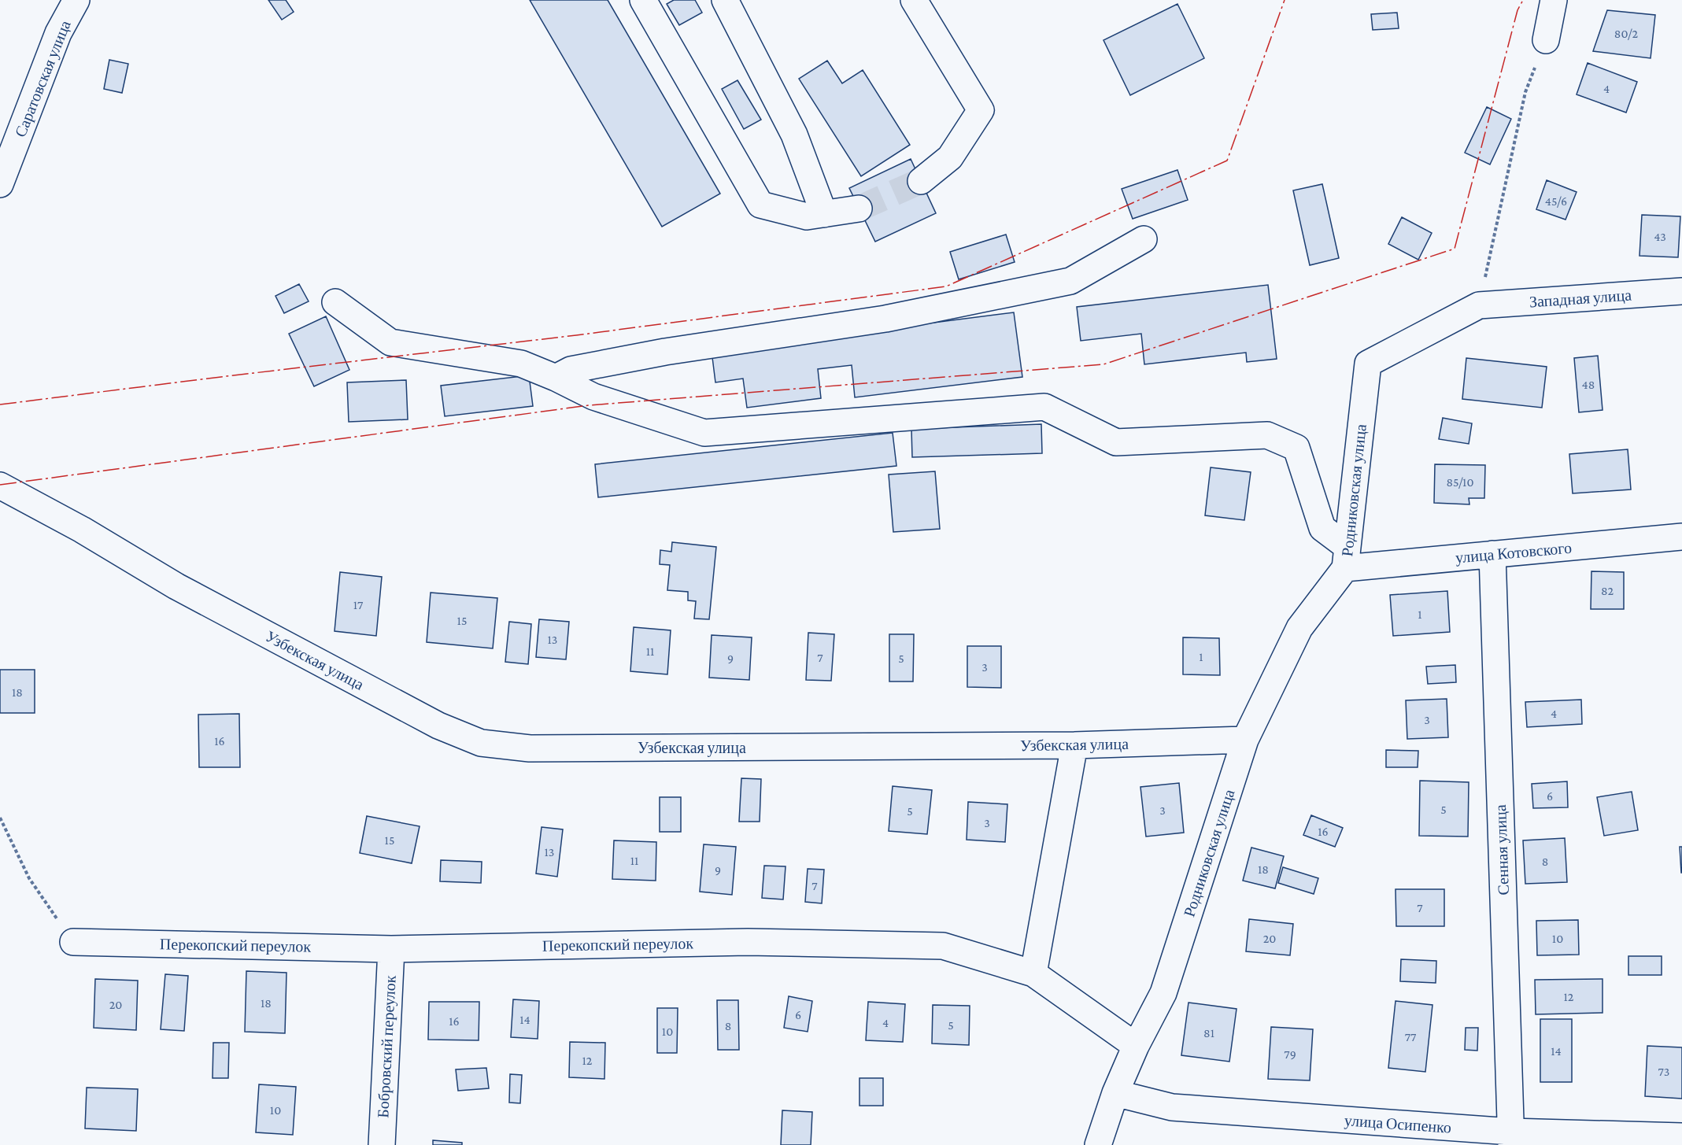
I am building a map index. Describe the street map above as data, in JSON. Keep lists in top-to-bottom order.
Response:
{
  "streets": {
    "street": [
      "Саратовская улица",
      "Западная улица",
      "Родниковская улица",
      "улица Котовского",
      "Узбекская улица",
      "Сенная улица",
      "Перекопский переулок",
      "Бобровский переулок",
      "улица Осипенко"
    ]
  },
  "crossings": [
    ["Западная улица", "Родниковская улица"],
    ["Родниковская улица", "улица Котовского"],
    ["Родниковская улица", "Узбекская улица"],
    ["Родниковская улица", "Перекопский переулок"],
    ["Родниковская улица", "улица Осипенко"],
    ["улица Котовского", "Сенная улица"],
    ["Сенная улица", "улица Осипенко"],
    ["Перекопский переулок", "Бобровский переулок"]
  ],
  "house_numbers": [
    "80/2",
    "4",
    "45/6",
    "43",
    "48",
    "85/10",
    "82",
    "17",
    "1",
    "15",
    "13",
    "11",
    "1",
    "7",
    "9",
    "5",
    "3",
    "18",
    "4",
    "3",
    "16",
    "6",
    "5",
    "3",
    "5",
    "3",
    "16",
    "15",
    "13",
    "11",
    "8",
    "18",
    "9",
    "7",
    "7",
    "20",
    "10",
    "12",
    "18",
    "20",
    "6",
    "14",
    "16",
    "4",
    "5",
    "8",
    "10",
    "81",
    "77",
    "14",
    "79",
    "12",
    "73",
    "10"
  ]
}
